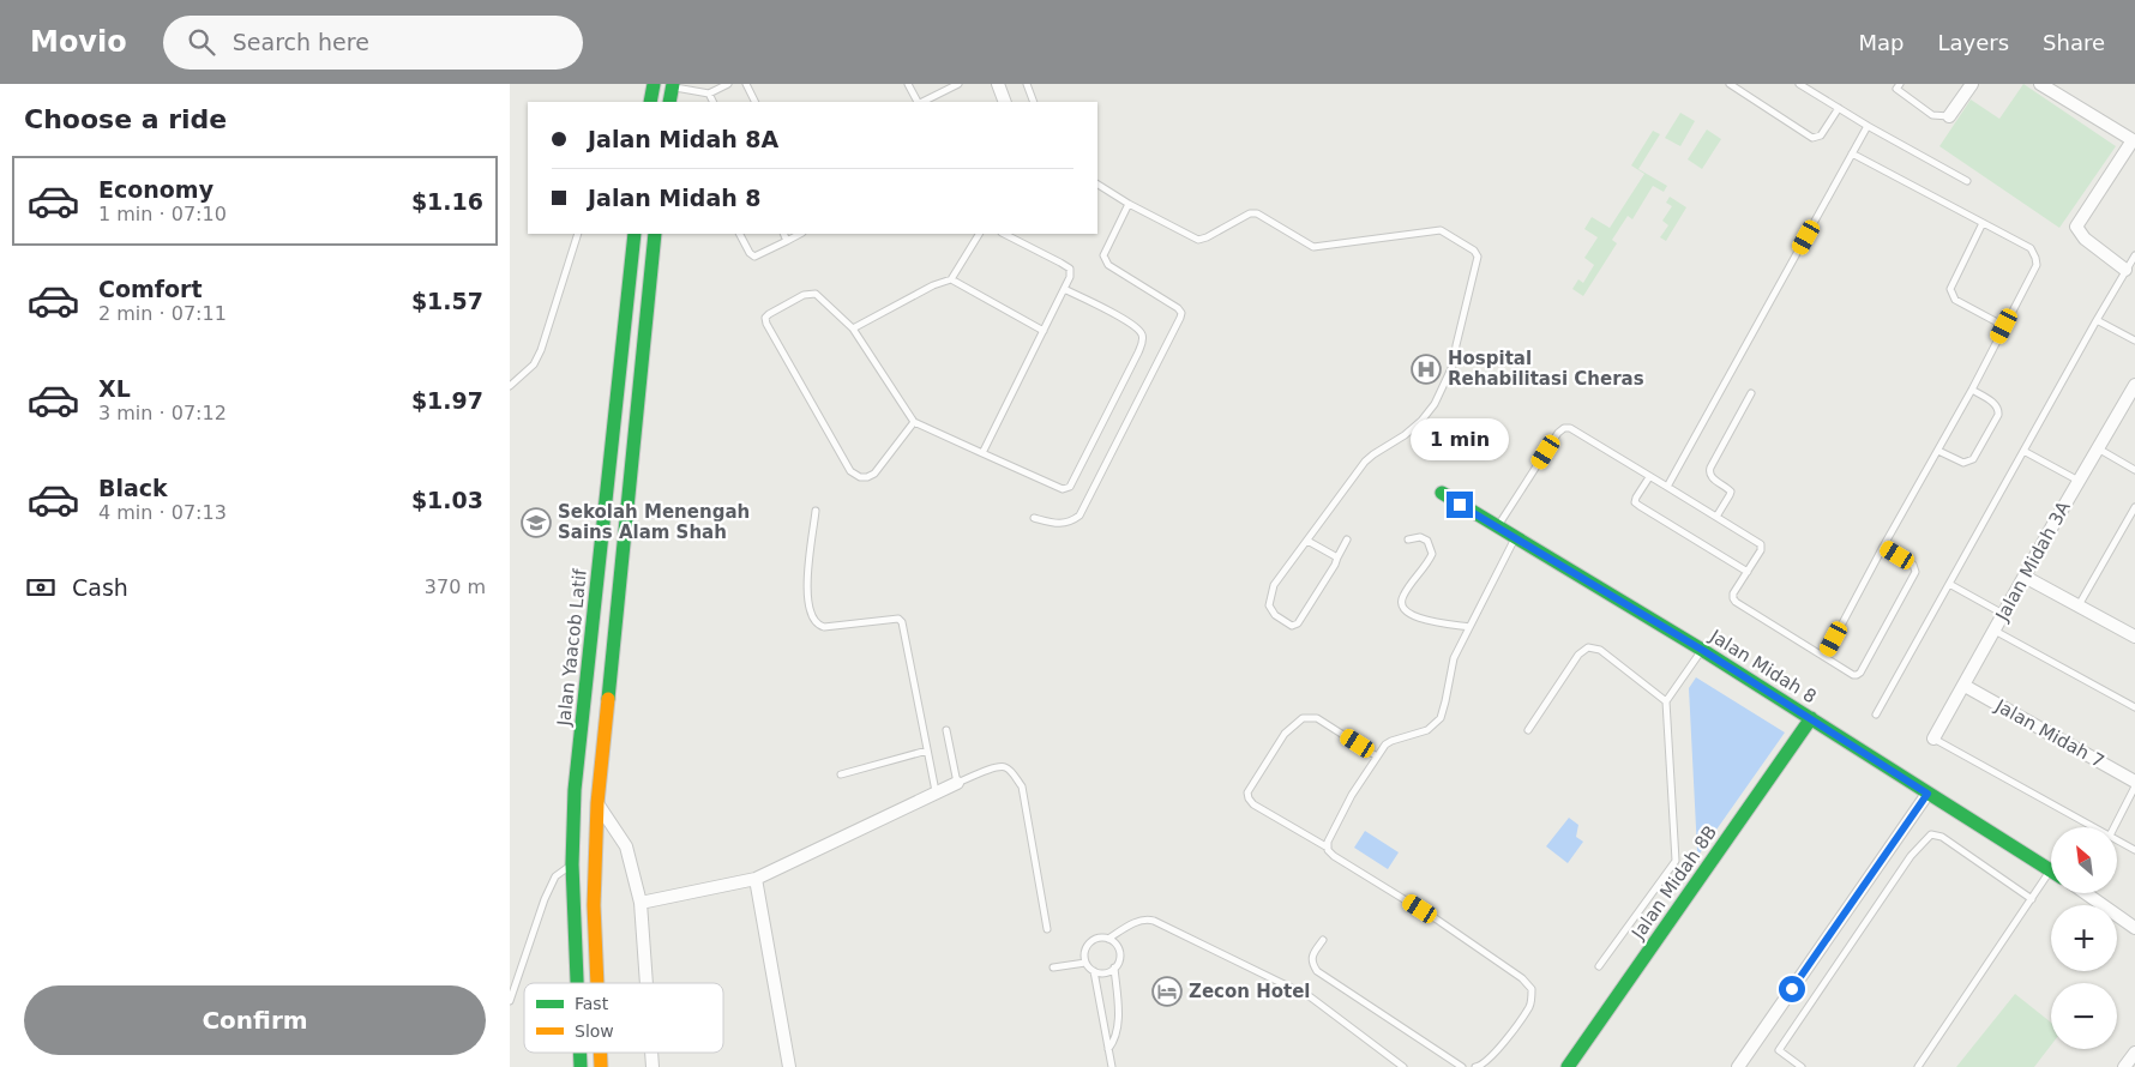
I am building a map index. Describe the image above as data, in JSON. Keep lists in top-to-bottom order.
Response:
{
  "streets": {
    "main road": ["Jalan Yaacob Latif", "Jalan Midah 8", "Jalan Midah 8B"],
    "street": ["Jalan Midah 3A", "Jalan Midah 7"]
  },
  "crossings": [
    ["Jalan Midah 3A", "Jalan Midah 7"],
    ["Jalan Midah 8", "Jalan Midah 8B"]
  ],
  "places": {
    "hospital": ["Hospital Rehabilitasi Cheras"],
    "school or university": ["Sekolah Menengah Sains Alam Shah"],
    "hotel": ["Zecon Hotel"]
  },
  "legend": ["Fast", "Slow"],
  "north": "top left",
  "page": {
    "header": "Movio",
    "search": "Search here",
    "nav": ["Map", "Layers", "Share"],
    "heading": "Choose a ride",
    "banner": ["Jalan Midah 8A", "Jalan Midah 8"],
    "list": [
      {
        "name": "Economy",
        "note": "1 min · 07:10",
        "value": "$1.16"
      },
      {
        "name": "Comfort",
        "note": "2 min · 07:11",
        "value": "$1.57"
      },
      {
        "name": "XL",
        "note": "3 min · 07:12",
        "value": "$1.97"
      },
      {
        "name": "Black",
        "note": "4 min · 07:13",
        "value": "$1.03"
      }
    ],
    "bubble": "1 min",
    "pay": ["Cash", "370 m"],
    "map_buttons": ["+", "−"],
    "buttons": "Confirm"
  }
}
